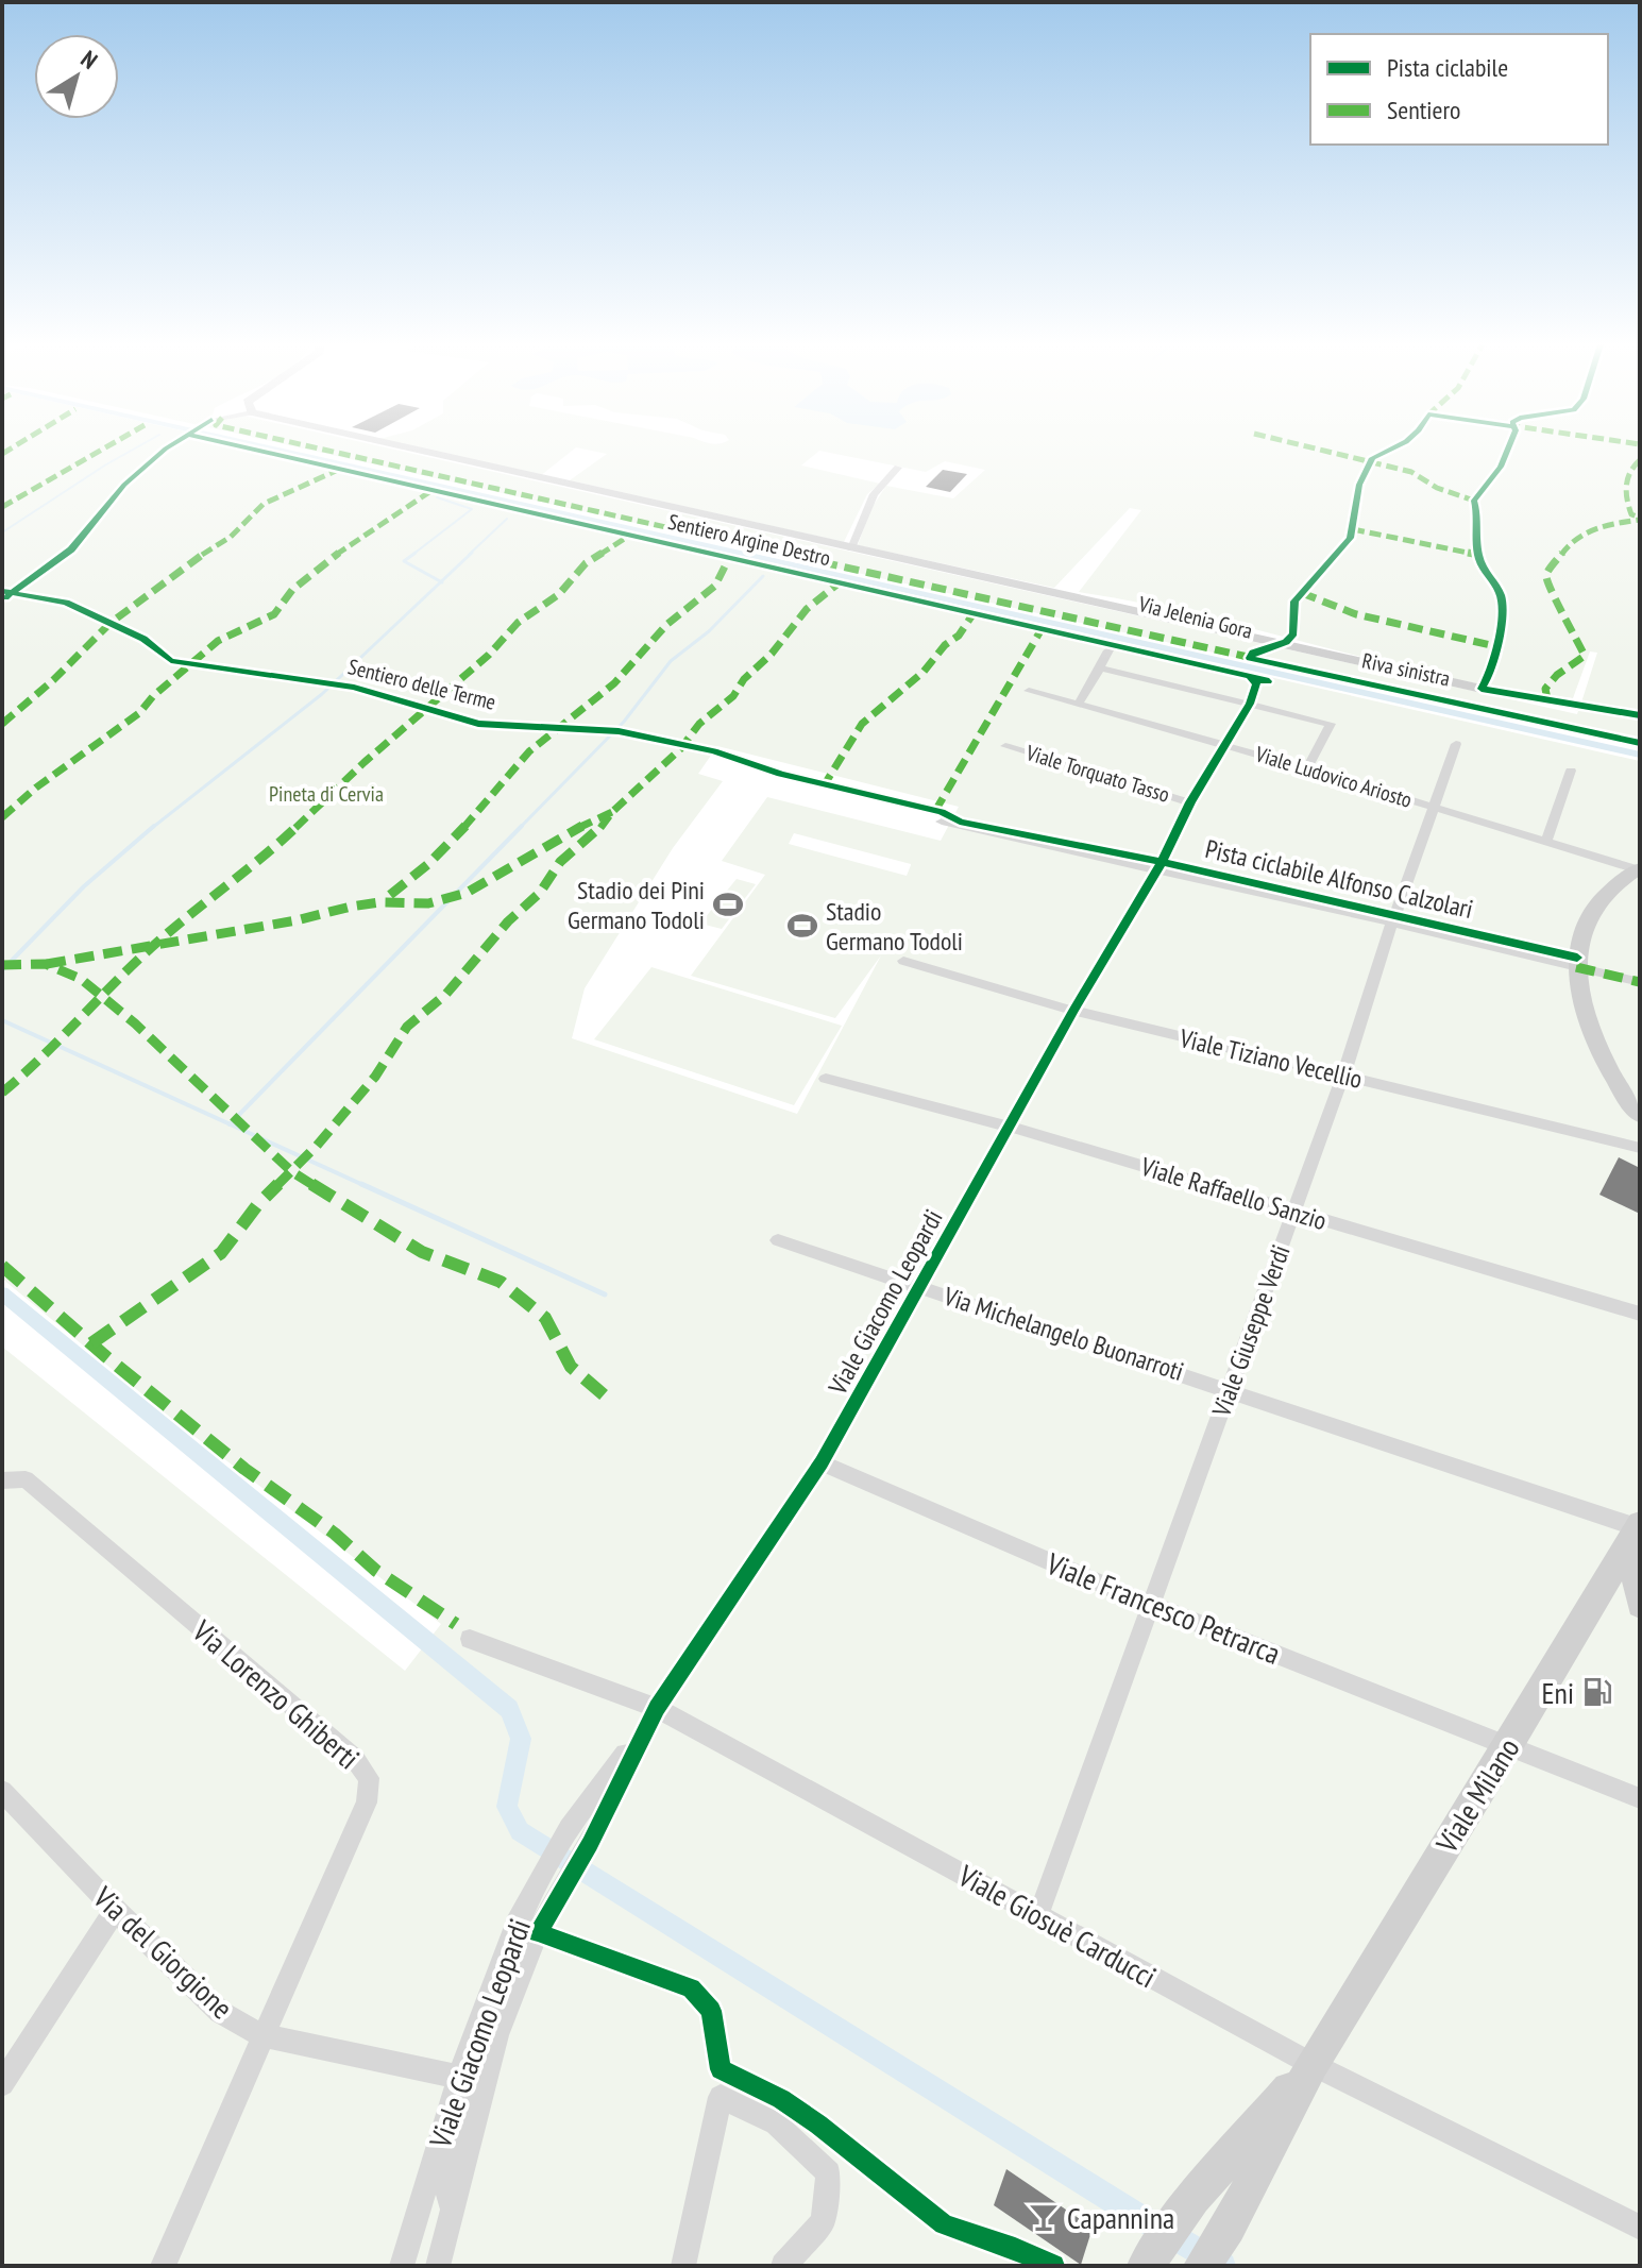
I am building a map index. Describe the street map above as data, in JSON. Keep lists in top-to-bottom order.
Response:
{
  "streets": {
    "street": [
      "Via Jelenia Gora",
      "Viale Torquato Tasso",
      "Viale Ludovico Ariosto",
      "Viale Tiziano Vecellio",
      "Viale Raffaello Sanzio",
      "Viale Giacomo Leopardi",
      "Viale Giuseppe Verdi",
      "Via Michelangelo Buonarroti",
      "Viale Francesco Petrarca",
      "Via Lorenzo Ghiberti",
      "Viale Milano",
      "Viale Giosuè Carducci",
      "Via del Giorgione"
    ],
    "cycle path": ["Sentiero Argine Destro", "Riva sinistra", "Sentiero delle Terme"]
  },
  "crossings": [
    ["Viale Torquato Tasso", "Viale Giacomo Leopardi"],
    ["Viale Ludovico Ariosto", "Viale Giacomo Leopardi"],
    ["Viale Ludovico Ariosto", "Viale Giuseppe Verdi"],
    ["Viale Tiziano Vecellio", "Viale Giacomo Leopardi"],
    ["Viale Tiziano Vecellio", "Viale Giuseppe Verdi"],
    ["Viale Raffaello Sanzio", "Viale Giacomo Leopardi"],
    ["Viale Raffaello Sanzio", "Viale Giuseppe Verdi"],
    ["Viale Giacomo Leopardi", "Via Michelangelo Buonarroti"],
    ["Viale Giacomo Leopardi", "Viale Francesco Petrarca"],
    ["Viale Giacomo Leopardi", "Viale Giosuè Carducci"],
    ["Viale Giacomo Leopardi", "Via del Giorgione"],
    ["Viale Giuseppe Verdi", "Via Michelangelo Buonarroti"],
    ["Viale Giuseppe Verdi", "Viale Francesco Petrarca"],
    ["Viale Giuseppe Verdi", "Viale Giosuè Carducci"],
    ["Via Michelangelo Buonarroti", "Viale Milano"],
    ["Viale Francesco Petrarca", "Viale Milano"],
    ["Via Lorenzo Ghiberti", "Via del Giorgione"],
    ["Viale Milano", "Viale Giosuè Carducci"]
  ],
  "parks": ["Pineta di Cervia"],
  "places": {
    "sports": ["Stadio dei Pini Germano Todoli", "Stadio Germano Todoli"],
    "fuel station": ["Eni"],
    "bar": ["Capannina"]
  },
  "legend": ["Pista ciclabile", "Sentiero"],
  "north": "top right"
}
